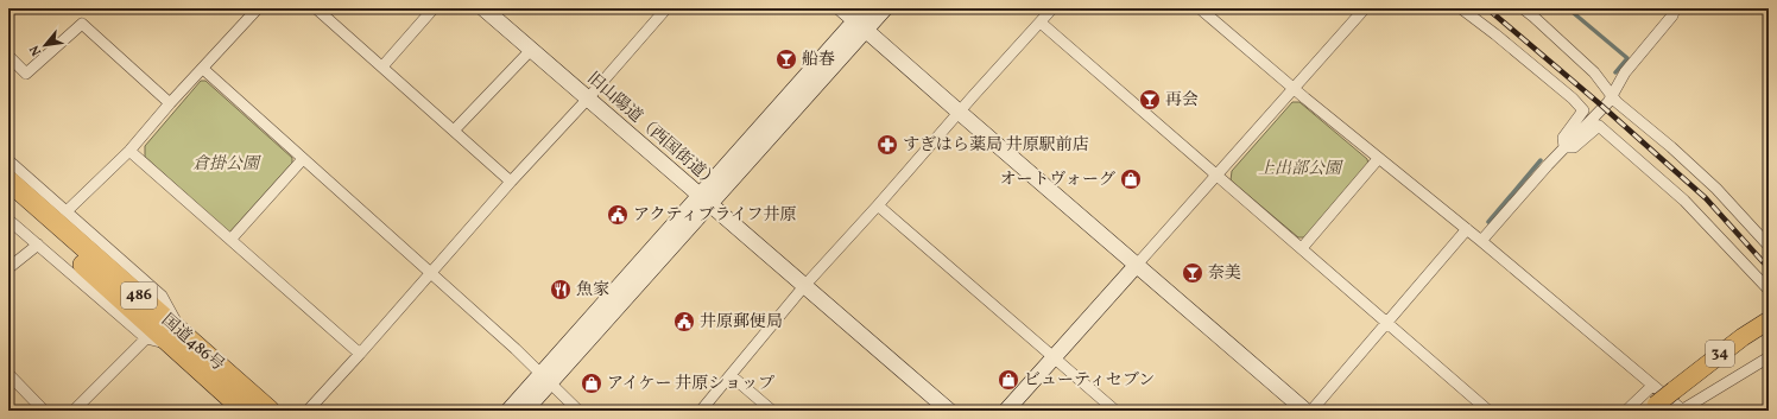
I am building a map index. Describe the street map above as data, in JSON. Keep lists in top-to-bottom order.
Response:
{
  "streets": {
    "highway": ["486", "国道486号"],
    "main road": ["34"],
    "street": ["旧山陽道（西国街道）"]
  },
  "parks": ["倉掛公園", "上出部公園"],
  "places": {
    "bar": ["船春", "再会", "奈美"],
    "pharmacy": ["すぎはら薬局 井原駅前店"],
    "shop": ["オートヴォーグ", "ビューティセブン", "アイケー 井原ショップ"],
    "public building": ["アクティブライフ井原", "井原郵便局"],
    "restaurant": ["魚家"]
  },
  "north": "bottom left"
}
